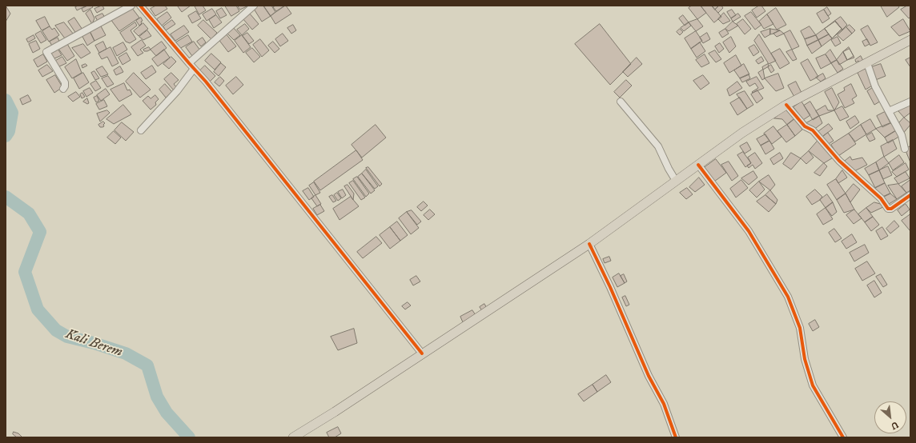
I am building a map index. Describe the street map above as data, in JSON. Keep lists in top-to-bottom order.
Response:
{
  "water": ["Kali Berem"],
  "north": "bottom right"
}
